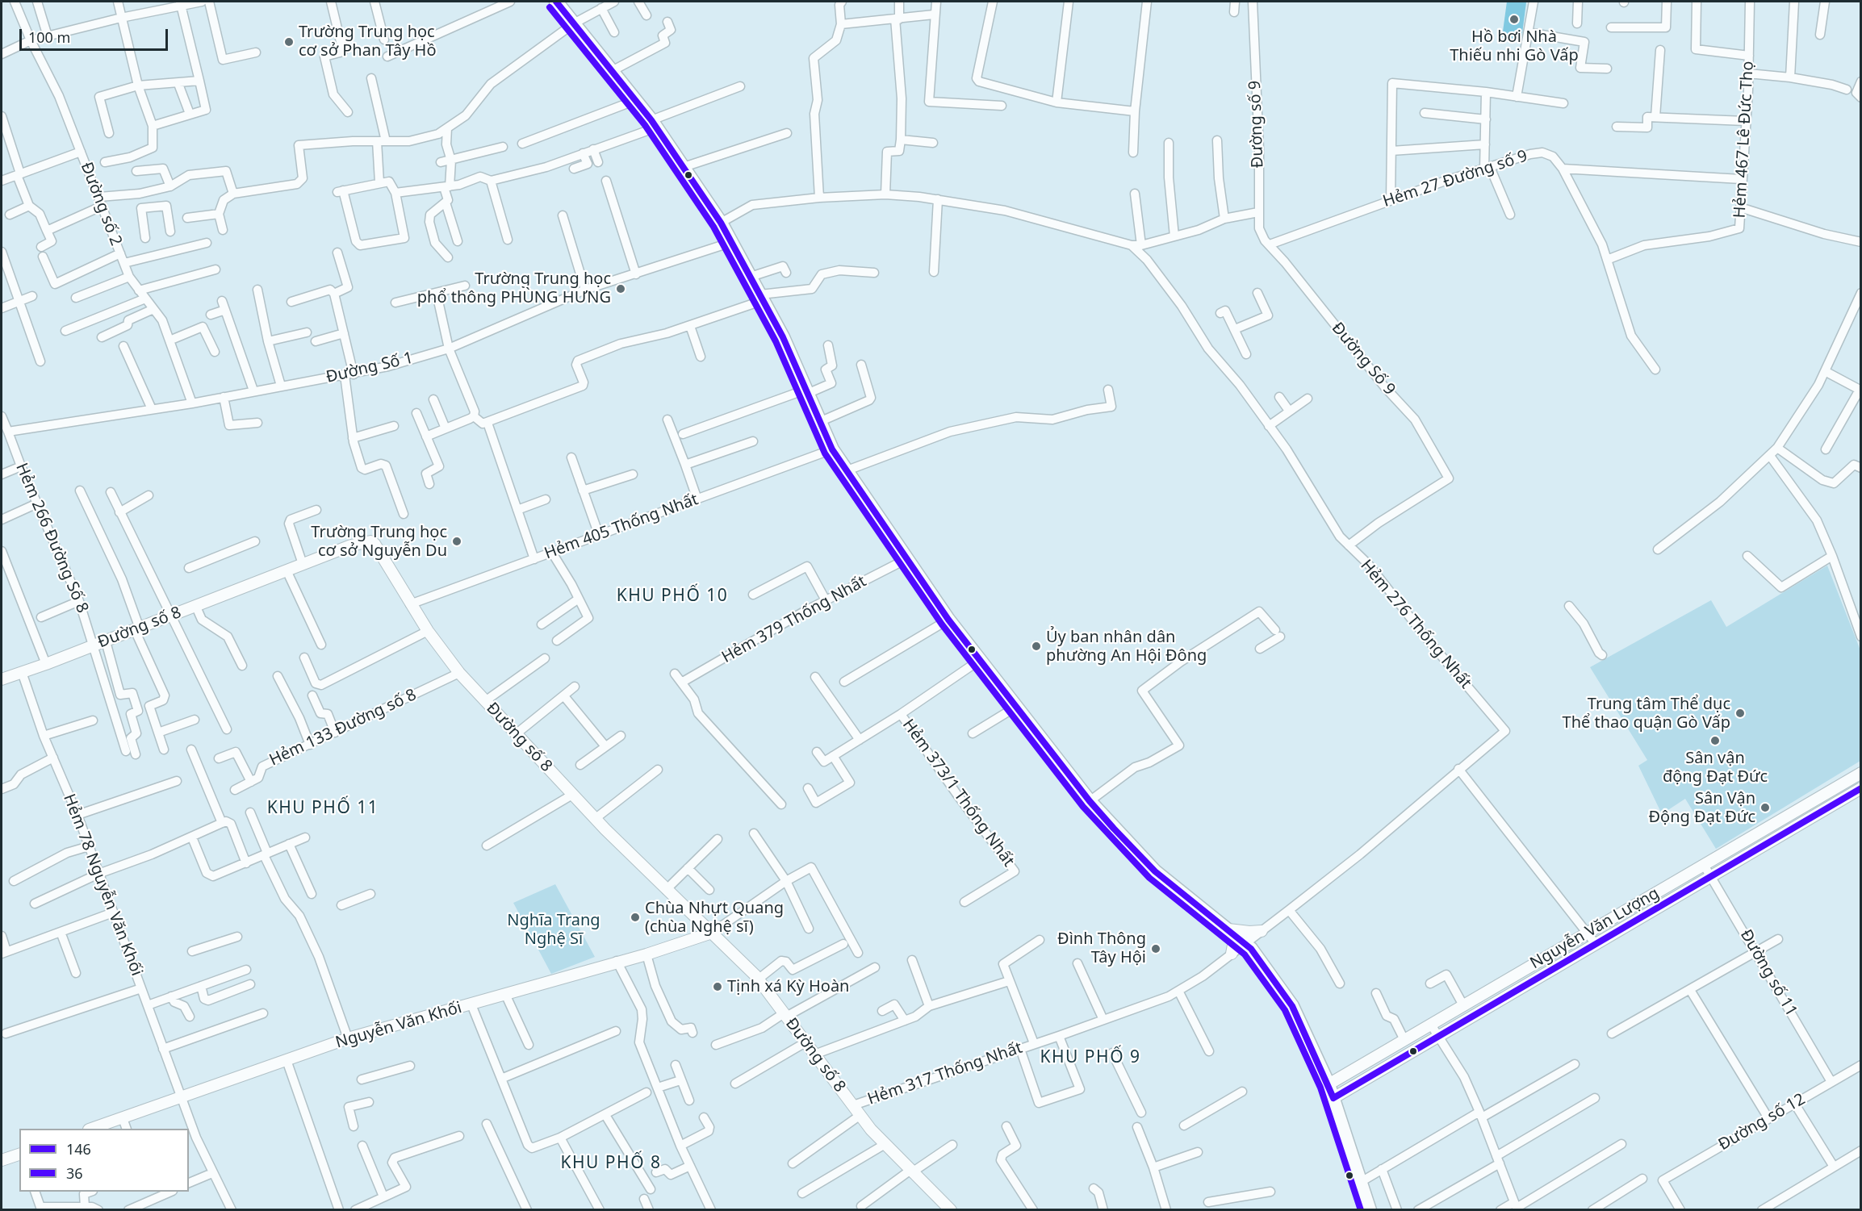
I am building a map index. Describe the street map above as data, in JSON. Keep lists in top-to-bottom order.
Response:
{
  "streets": {
    "street": [
      "Đường số 9",
      "Hẻm 467 Lê Đức Thọ",
      "Hẻm 27 Đường số 9",
      "Đường số 2",
      "Đường Số 9",
      "Đường Số 1",
      "Hẻm 405 Thống Nhất",
      "Hẻm 266 Đường Số 8",
      "Hẻm 379 Thống Nhất",
      "Hẻm 276 Thống Nhất",
      "Đường số 8",
      "Hẻm 133 Đường số 8",
      "Hẻm 373/1 Thống Nhất",
      "Hẻm 78 Nguyễn Văn Khối",
      "Nguyễn Văn Lượng",
      "Đường số 11",
      "Nguyễn Văn Khối",
      "Hẻm 317 Thống Nhất",
      "Đường số 12"
    ]
  },
  "crossings": [
    ["Đường số 9", "Hẻm 27 Đường số 9"],
    ["Đường số 9", "Đường Số 9"],
    ["Hẻm 467 Lê Đức Thọ", "Hẻm 27 Đường số 9"],
    ["Hẻm 27 Đường số 9", "Đường Số 9"],
    ["Đường số 2", "Đường Số 1"],
    ["Đường Số 9", "Hẻm 276 Thống Nhất"],
    ["Đường Số 1", "Hẻm 266 Đường Số 8"],
    ["Hẻm 405 Thống Nhất", "Đường số 8"],
    ["Hẻm 266 Đường Số 8", "Đường số 8"],
    ["Hẻm 276 Thống Nhất", "Hẻm 317 Thống Nhất"],
    ["Đường số 8", "Hẻm 133 Đường số 8"],
    ["Đường số 8", "Hẻm 78 Nguyễn Văn Khối"],
    ["Đường số 8", "Nguyễn Văn Khối"],
    ["Đường số 8", "Hẻm 317 Thống Nhất"],
    ["Hẻm 78 Nguyễn Văn Khối", "Nguyễn Văn Khối"],
    ["Nguyễn Văn Lượng", "Đường số 11"],
    ["Đường số 11", "Đường số 12"]
  ],
  "districts": [
    "KHU PHỐ 10",
    "KHU PHỐ 11",
    "KHU PHỐ 9",
    "KHU PHỐ 8"
  ],
  "parks": ["Nghĩa Trang Nghệ Sĩ"],
  "places": [
    "Hồ bơi Nhà Thiếu nhi Gò Vấp",
    "Trường Trung học cơ sở Phan Tây Hồ",
    "Trường Trung học phổ thông PHÙNG HƯNG",
    "Trường Trung học cơ sở Nguyễn Du",
    "Ủy ban nhân dân phường An Hội Đông",
    "Trung tâm Thể dục Thể thao quận Gò Vấp",
    "Sân vận động Đạt Đức",
    "Sân Vận Động Đạt Đức",
    "Chùa Nhựt Quang (chùa Nghệ sĩ)",
    "Đình Thông Tây Hội",
    "Tịnh xá Kỳ Hoàn"
  ],
  "lines": ["transit line 146", "transit line 36"],
  "legend": ["146", "36"],
  "scale_bar": "100 m"
}
